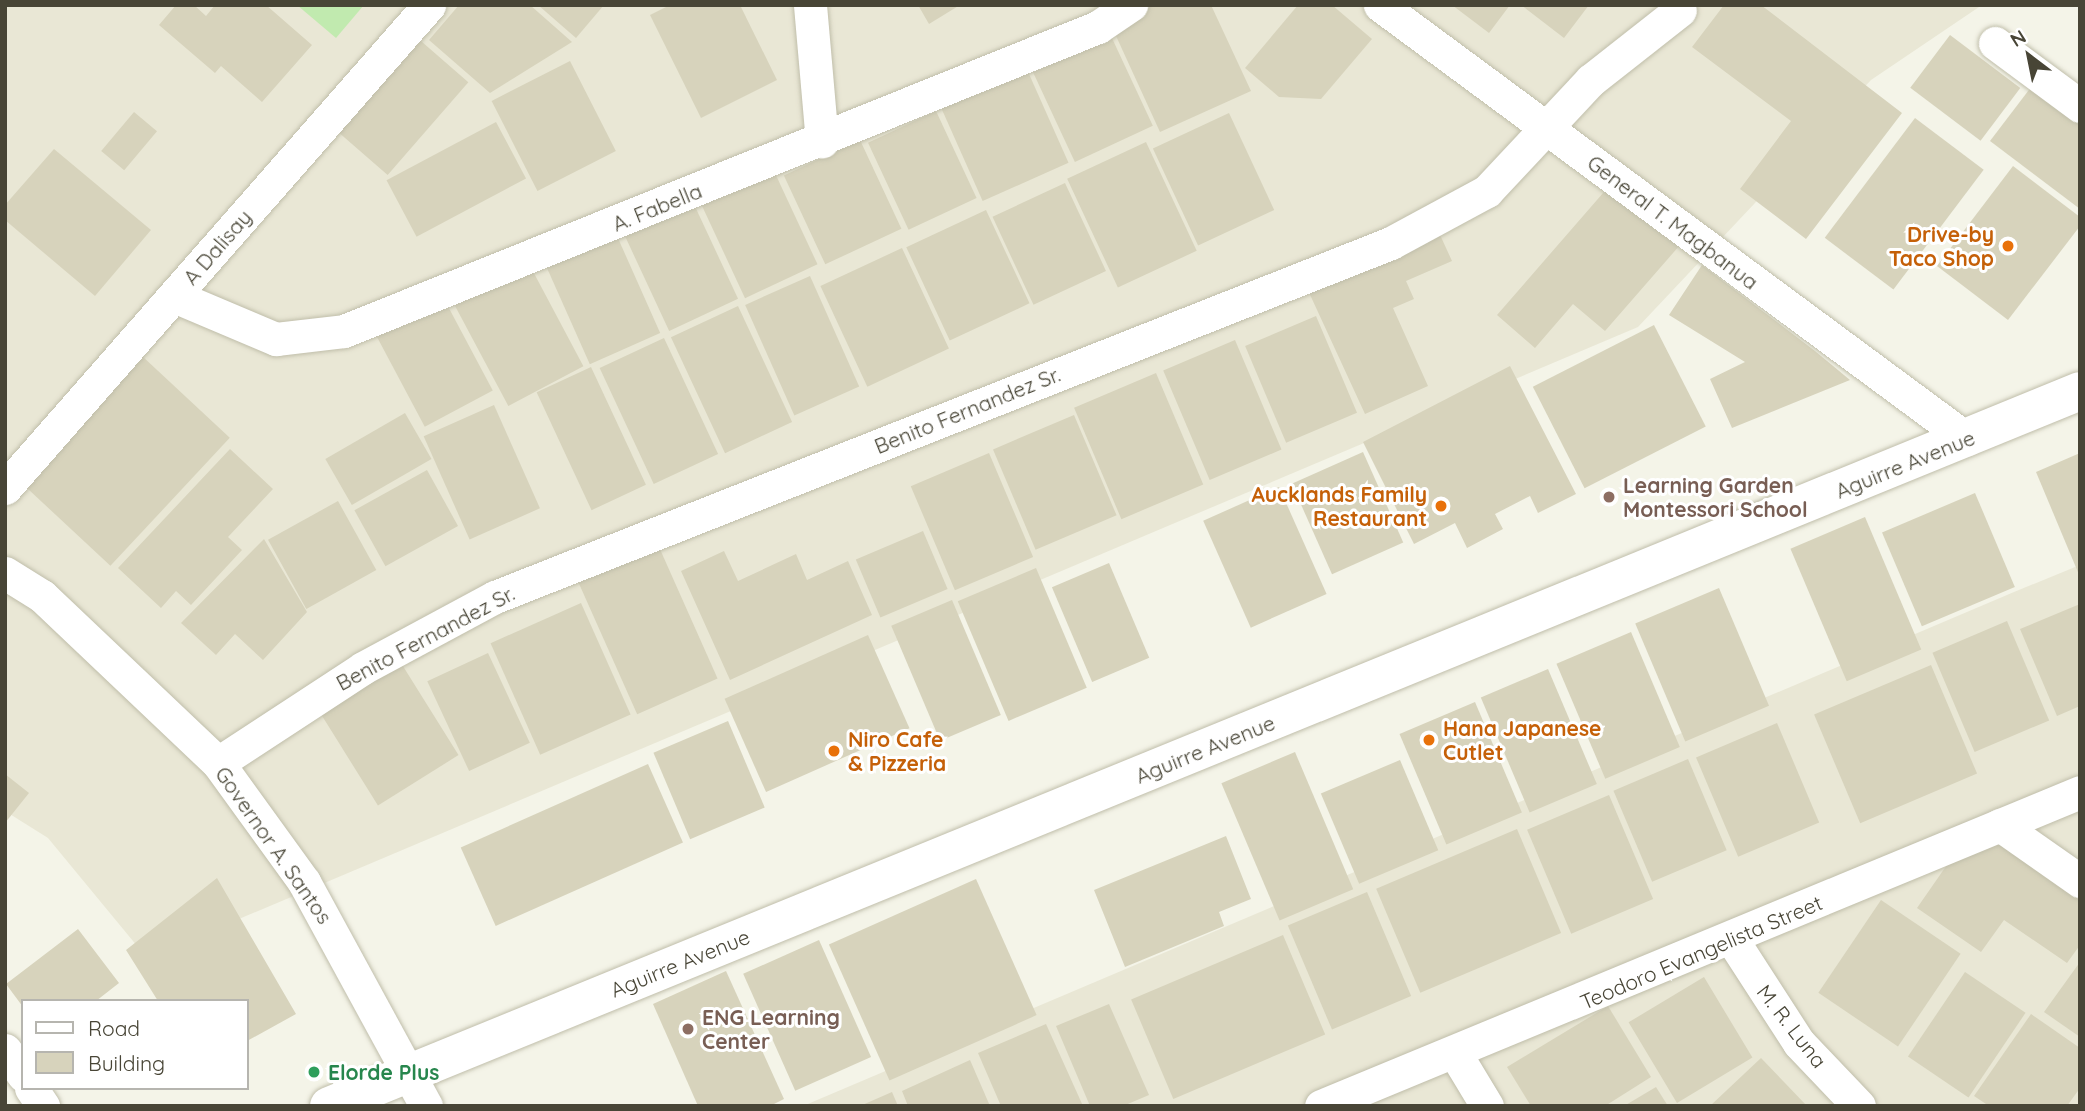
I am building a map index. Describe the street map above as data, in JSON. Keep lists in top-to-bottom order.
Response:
{
  "streets": {
    "street": [
      "A. Fabella",
      "General T. Magbanua",
      "A Dalisay",
      "Benito Fernandez Sr.",
      "Aguirre Avenue",
      "Governor A. Santos",
      "Teodoro Evangelista Street",
      "M. R. Luna"
    ]
  },
  "crossings": [
    ["A. Fabella", "A Dalisay"],
    ["General T. Magbanua", "Benito Fernandez Sr."],
    ["General T. Magbanua", "Aguirre Avenue"],
    ["Benito Fernandez Sr.", "Governor A. Santos"],
    ["Aguirre Avenue", "Governor A. Santos"],
    ["Teodoro Evangelista Street", "M. R. Luna"]
  ],
  "places": [
    "Drive-by Taco Shop",
    "Learning Garden Montessori School",
    "Aucklands Family Restaurant",
    "Hana Japanese Cutlet",
    "Niro Cafe & Pizzeria",
    "ENG Learning Center",
    "Elorde Plus"
  ],
  "legend": ["Road", "Building"],
  "north": "top left"
}
